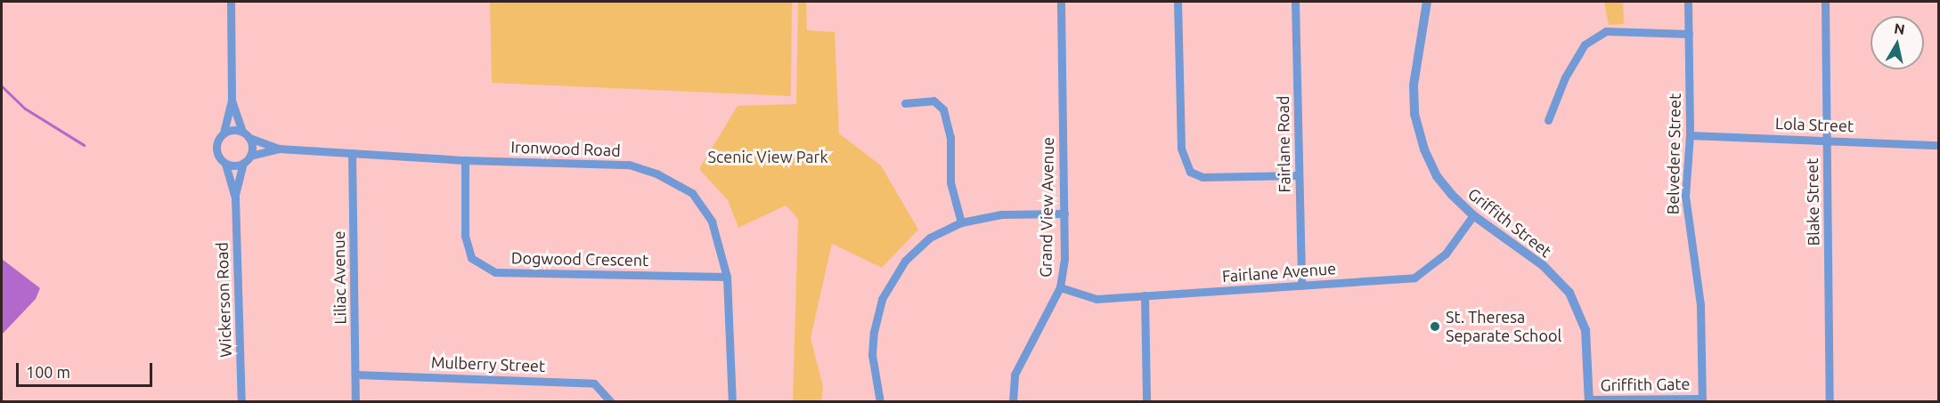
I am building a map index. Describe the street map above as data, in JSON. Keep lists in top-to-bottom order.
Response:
{
  "streets": {
    "street": [
      "Lola Street",
      "Fairlane Road",
      "Ironwood Road",
      "Belvedere Street",
      "Blake Street",
      "Grand View Avenue",
      "Griffith Street",
      "Dogwood Crescent",
      "Fairlane Avenue",
      "Liliac Avenue",
      "Wickerson Road",
      "Mulberry Street",
      "Griffith Gate"
    ]
  },
  "crossings": [
    ["Lola Street", "Belvedere Street"],
    ["Lola Street", "Blake Street"],
    ["Fairlane Road", "Fairlane Avenue"],
    ["Ironwood Road", "Dogwood Crescent"],
    ["Ironwood Road", "Liliac Avenue"],
    ["Ironwood Road", "Wickerson Road"],
    ["Belvedere Street", "Griffith Gate"],
    ["Grand View Avenue", "Fairlane Avenue"],
    ["Griffith Street", "Fairlane Avenue"],
    ["Griffith Street", "Griffith Gate"],
    ["Liliac Avenue", "Mulberry Street"]
  ],
  "parks": ["Scenic View Park"],
  "places": ["St. Theresa Separate School"],
  "scale_bar": "100 m",
  "north": "top"
}
